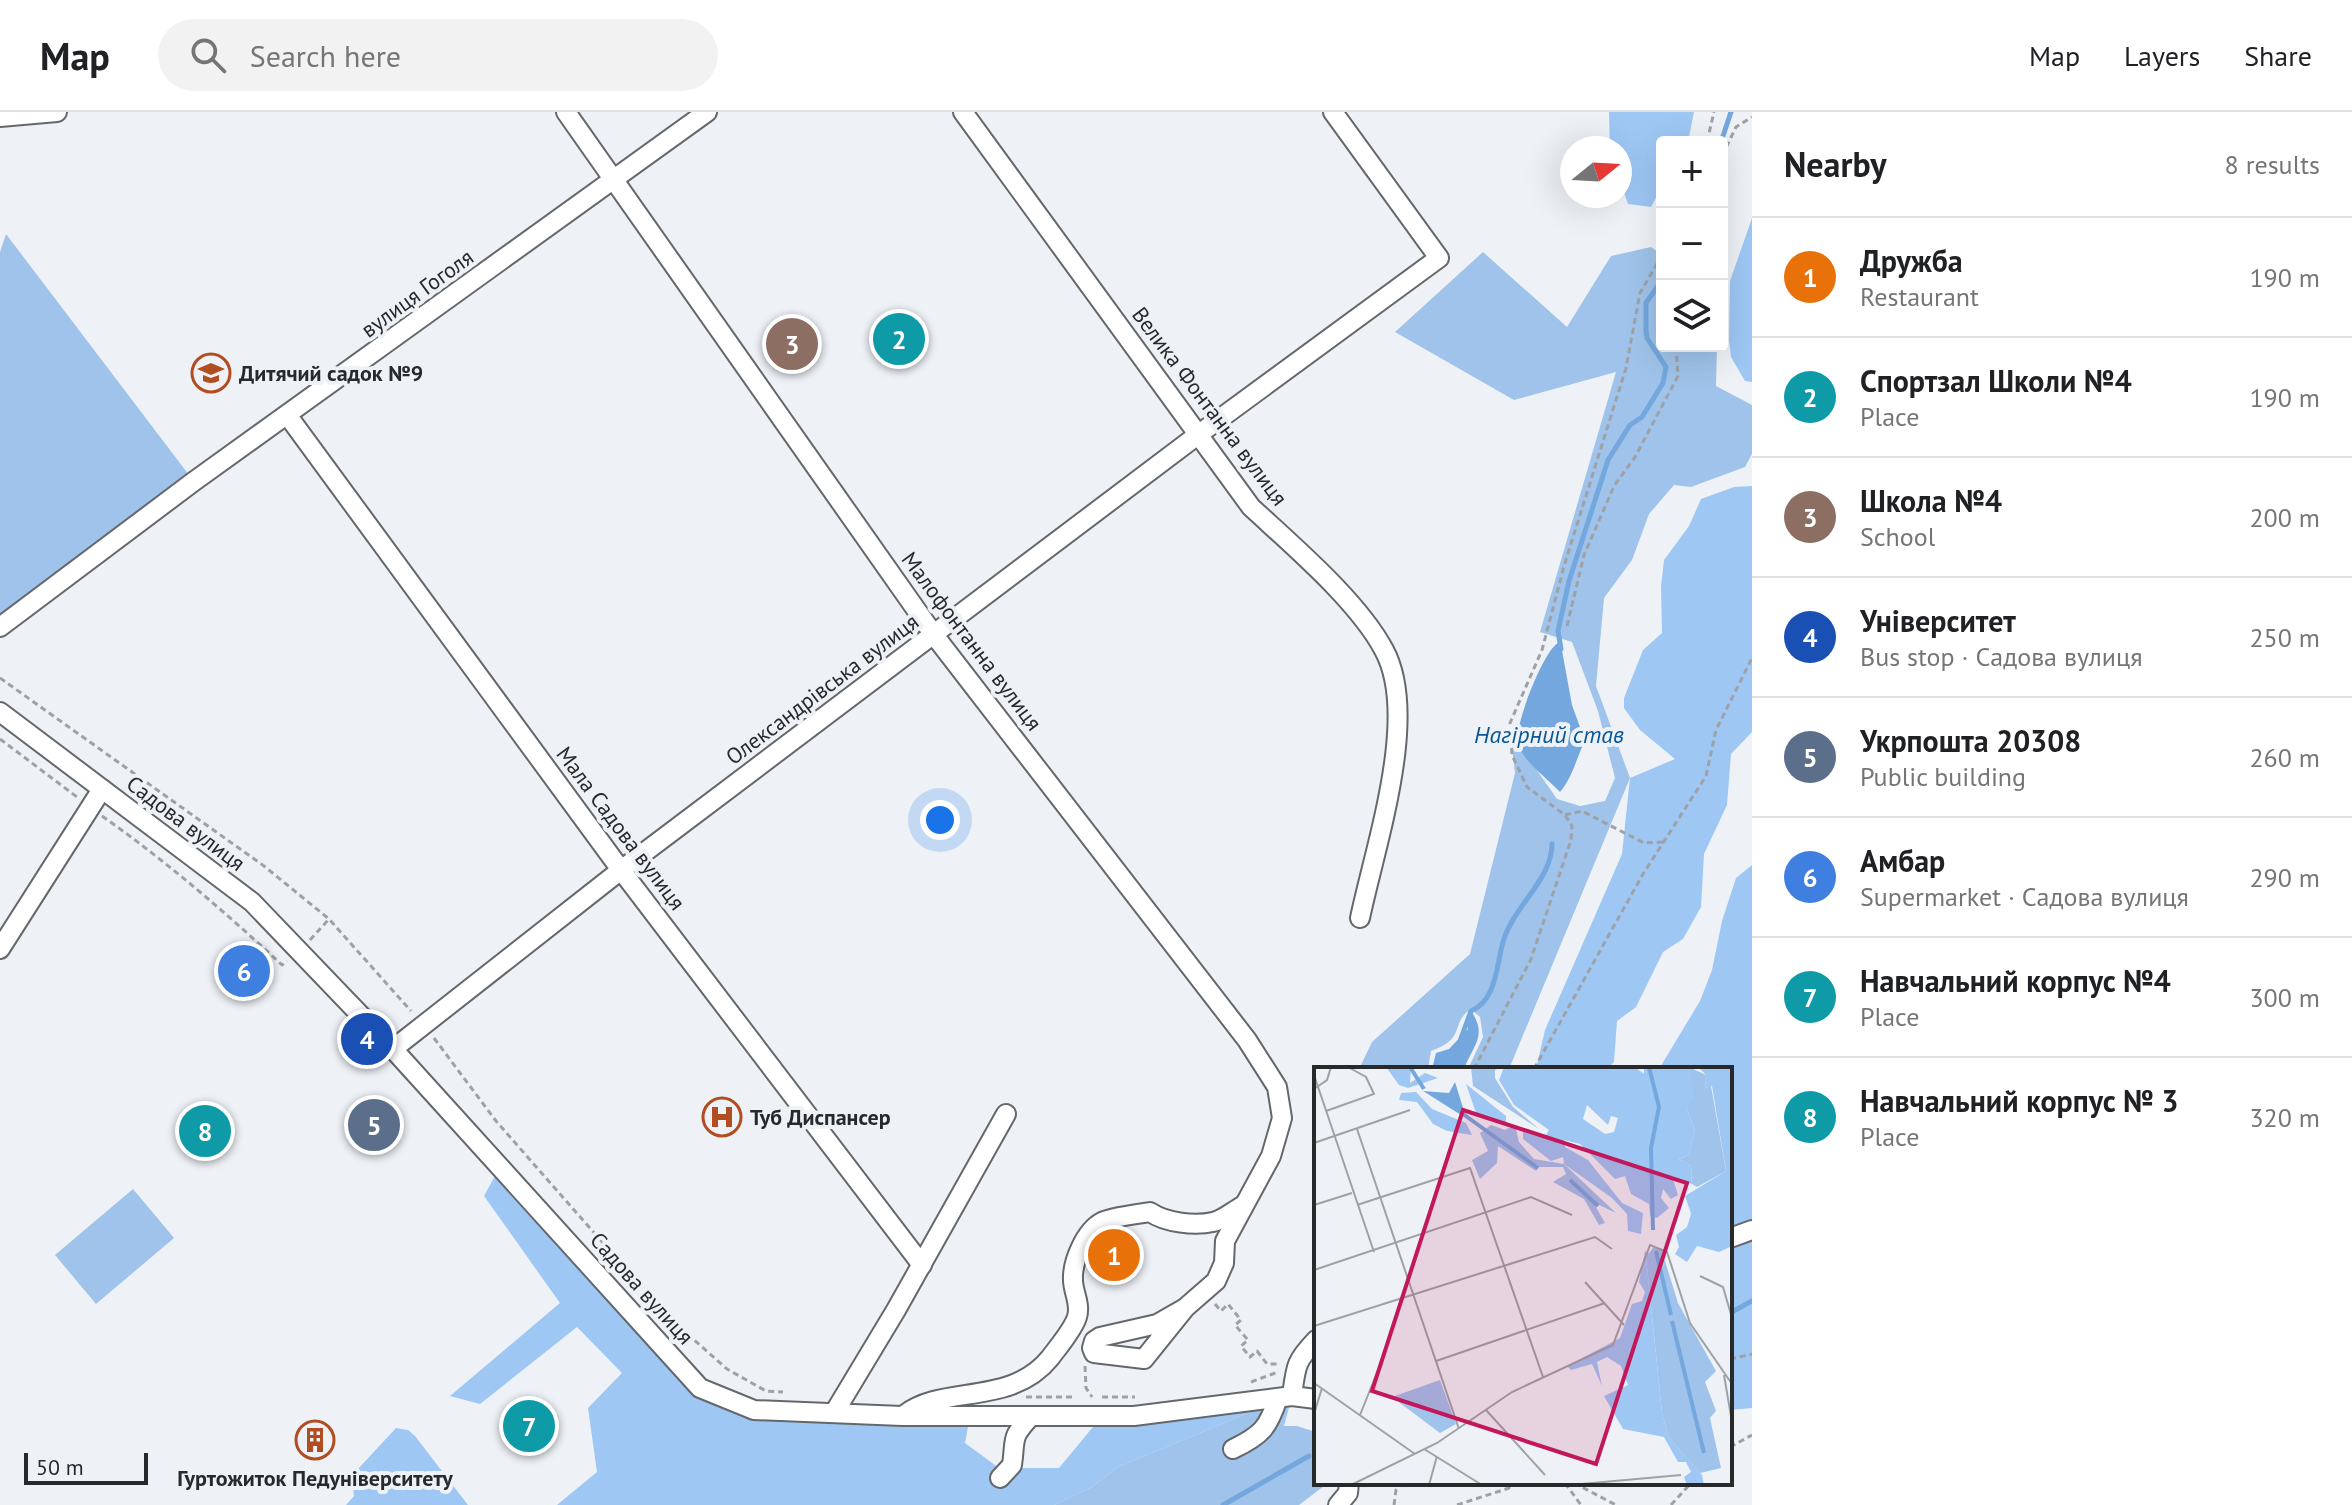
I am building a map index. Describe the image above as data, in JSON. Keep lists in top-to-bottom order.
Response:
{
  "streets": {
    "street": [
      "вулиця Гоголя",
      "Велика Фонтанна вулиця",
      "Малофонтанна вулиця",
      "Олександрівська вулиця",
      "Садова вулиця",
      "Мала Садова вулиця"
    ]
  },
  "crossings": [
    ["вулиця Гоголя", "Малофонтанна вулиця"],
    ["вулиця Гоголя", "Мала Садова вулиця"],
    ["Велика Фонтанна вулиця", "Олександрівська вулиця"],
    ["Малофонтанна вулиця", "Олександрівська вулиця"],
    ["Олександрівська вулиця", "Садова вулиця"],
    ["Олександрівська вулиця", "Мала Садова вулиця"]
  ],
  "water": ["Нагірний став"],
  "places": {
    "school or university": ["Дитячий садок №9"],
    "hospital": ["Туб Диспансер"],
    "building": ["Гуртожиток Педуніверситету"]
  },
  "scale_bar": "50 m",
  "north": "right",
  "page": {
    "header": "Map",
    "search": "Search here",
    "nav": ["Map", "Layers", "Share"],
    "heading": ["Nearby", "8 results"],
    "map_buttons": ["+", "−"],
    "list": [
      {
        "mark": "1",
        "name": "Дружба",
        "note": "Restaurant",
        "value": "190 m"
      },
      {
        "mark": "2",
        "name": "Спортзал Школи №4",
        "note": "Place",
        "value": "190 m"
      },
      {
        "mark": "3",
        "name": "Школа №4",
        "note": "School",
        "value": "200 m"
      },
      {
        "mark": "4",
        "name": "Університет",
        "note": "Bus stop · Садова вулиця",
        "value": "250 m"
      },
      {
        "mark": "5",
        "name": "Укрпошта 20308",
        "note": "Public building",
        "value": "260 m"
      },
      {
        "mark": "6",
        "name": "Амбар",
        "note": "Supermarket · Садова вулиця",
        "value": "290 m"
      },
      {
        "mark": "7",
        "name": "Навчальний корпус №4",
        "note": "Place",
        "value": "300 m"
      },
      {
        "mark": "8",
        "name": "Навчальний корпус № 3",
        "note": "Place",
        "value": "320 m"
      }
    ],
    "pins": [
      "2",
      "3",
      "6",
      "4",
      "5",
      "8",
      "1",
      "7"
    ],
    "scale": "50 m"
  }
}
